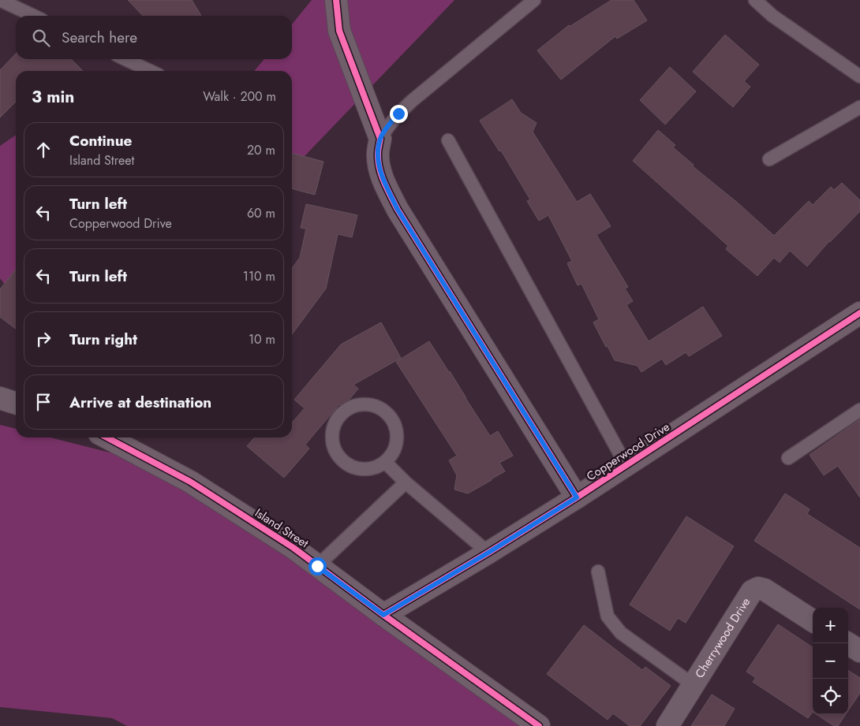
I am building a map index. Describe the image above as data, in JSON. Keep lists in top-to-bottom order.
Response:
{
  "streets": {
    "street": ["Copperwood Drive", "Island Street", "Cherrywood Drive"]
  },
  "crossings": [
    ["Copperwood Drive", "Island Street"]
  ],
  "page": {
    "search": "Search here",
    "heading": ["3 min", "Walk · 200 m"],
    "list": [
      ["Continue", "Island Street", "20 m"],
      ["Turn left", "Copperwood Drive", "60 m"],
      ["Turn left", "110 m"],
      ["Turn right", "10 m"],
      "Arrive at destination"
    ],
    "map_buttons": ["+", "−"]
  }
}
